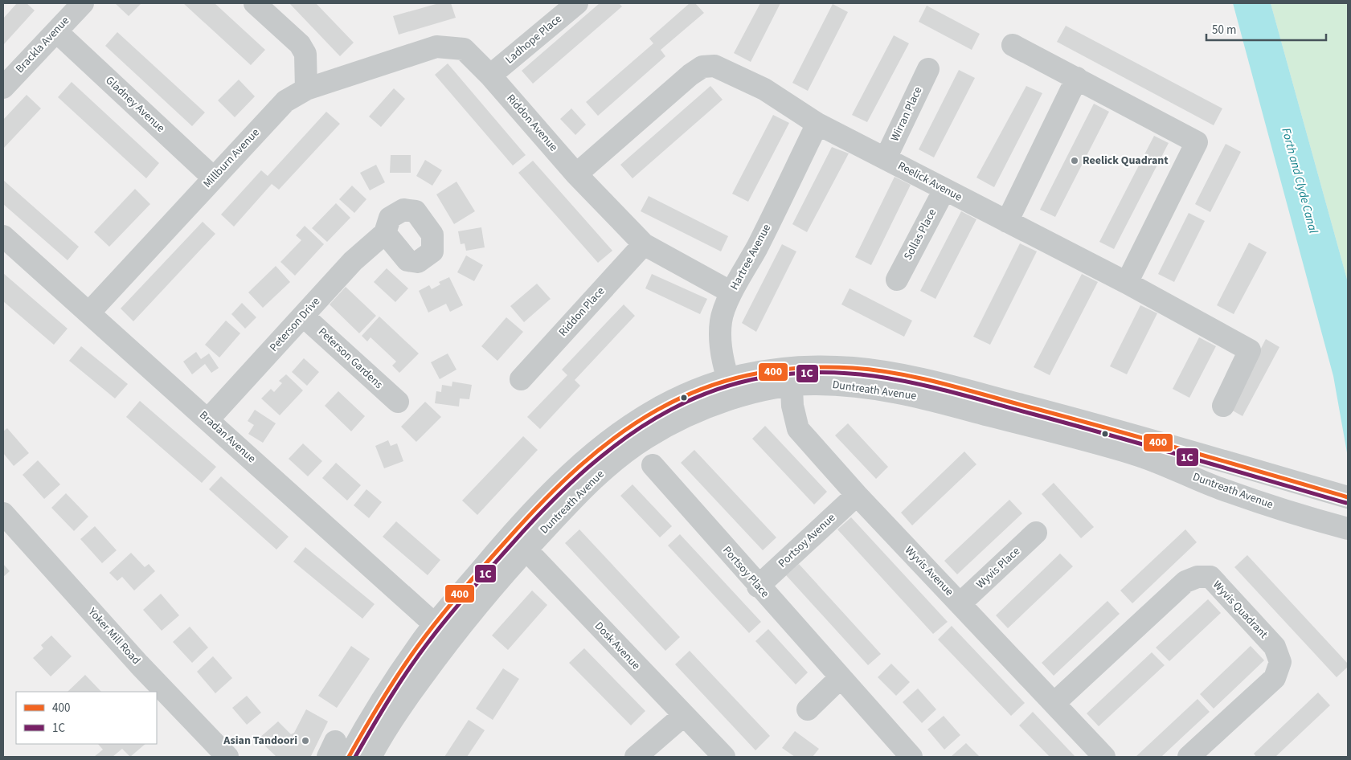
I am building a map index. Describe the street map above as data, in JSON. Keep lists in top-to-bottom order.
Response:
{
  "streets": {
    "street": [
      "Ladhope Place",
      "Brackla Avenue",
      "Gladney Avenue",
      "Wirran Place",
      "Riddon Avenue",
      "Millburn Avenue",
      "Reelick Avenue",
      "Sollas Place",
      "Hartree Avenue",
      "Riddon Place",
      "Peterson Drive",
      "Peterson Gardens",
      "Duntreath Avenue",
      "Bradan Avenue",
      "Portsoy Avenue",
      "Wyvis Place",
      "Wyvis Avenue",
      "Portsoy Place",
      "Wyvis Quadrant",
      "Yoker Mill Road",
      "Dosk Avenue"
    ]
  },
  "crossings": [
    ["Ladhope Place", "Riddon Avenue"],
    ["Brackla Avenue", "Gladney Avenue"],
    ["Gladney Avenue", "Millburn Avenue"],
    ["Wirran Place", "Reelick Avenue"],
    ["Riddon Avenue", "Millburn Avenue"],
    ["Riddon Avenue", "Reelick Avenue"],
    ["Riddon Avenue", "Hartree Avenue"],
    ["Riddon Avenue", "Riddon Place"],
    ["Millburn Avenue", "Bradan Avenue"],
    ["Reelick Avenue", "Sollas Place"],
    ["Reelick Avenue", "Hartree Avenue"],
    ["Hartree Avenue", "Duntreath Avenue"],
    ["Peterson Drive", "Peterson Gardens"],
    ["Peterson Drive", "Bradan Avenue"],
    ["Duntreath Avenue", "Bradan Avenue"],
    ["Duntreath Avenue", "Wyvis Avenue"],
    ["Duntreath Avenue", "Dosk Avenue"],
    ["Portsoy Avenue", "Wyvis Avenue"],
    ["Portsoy Avenue", "Portsoy Place"],
    ["Wyvis Place", "Wyvis Avenue"],
    ["Wyvis Avenue", "Wyvis Quadrant"]
  ],
  "water": ["Forth and Clyde Canal"],
  "places": ["Reelick Quadrant", "Asian Tandoori"],
  "lines": ["transit line 400", "transit line 1C"],
  "legend": ["400", "1C"],
  "scale_bar": "50 m"
}
